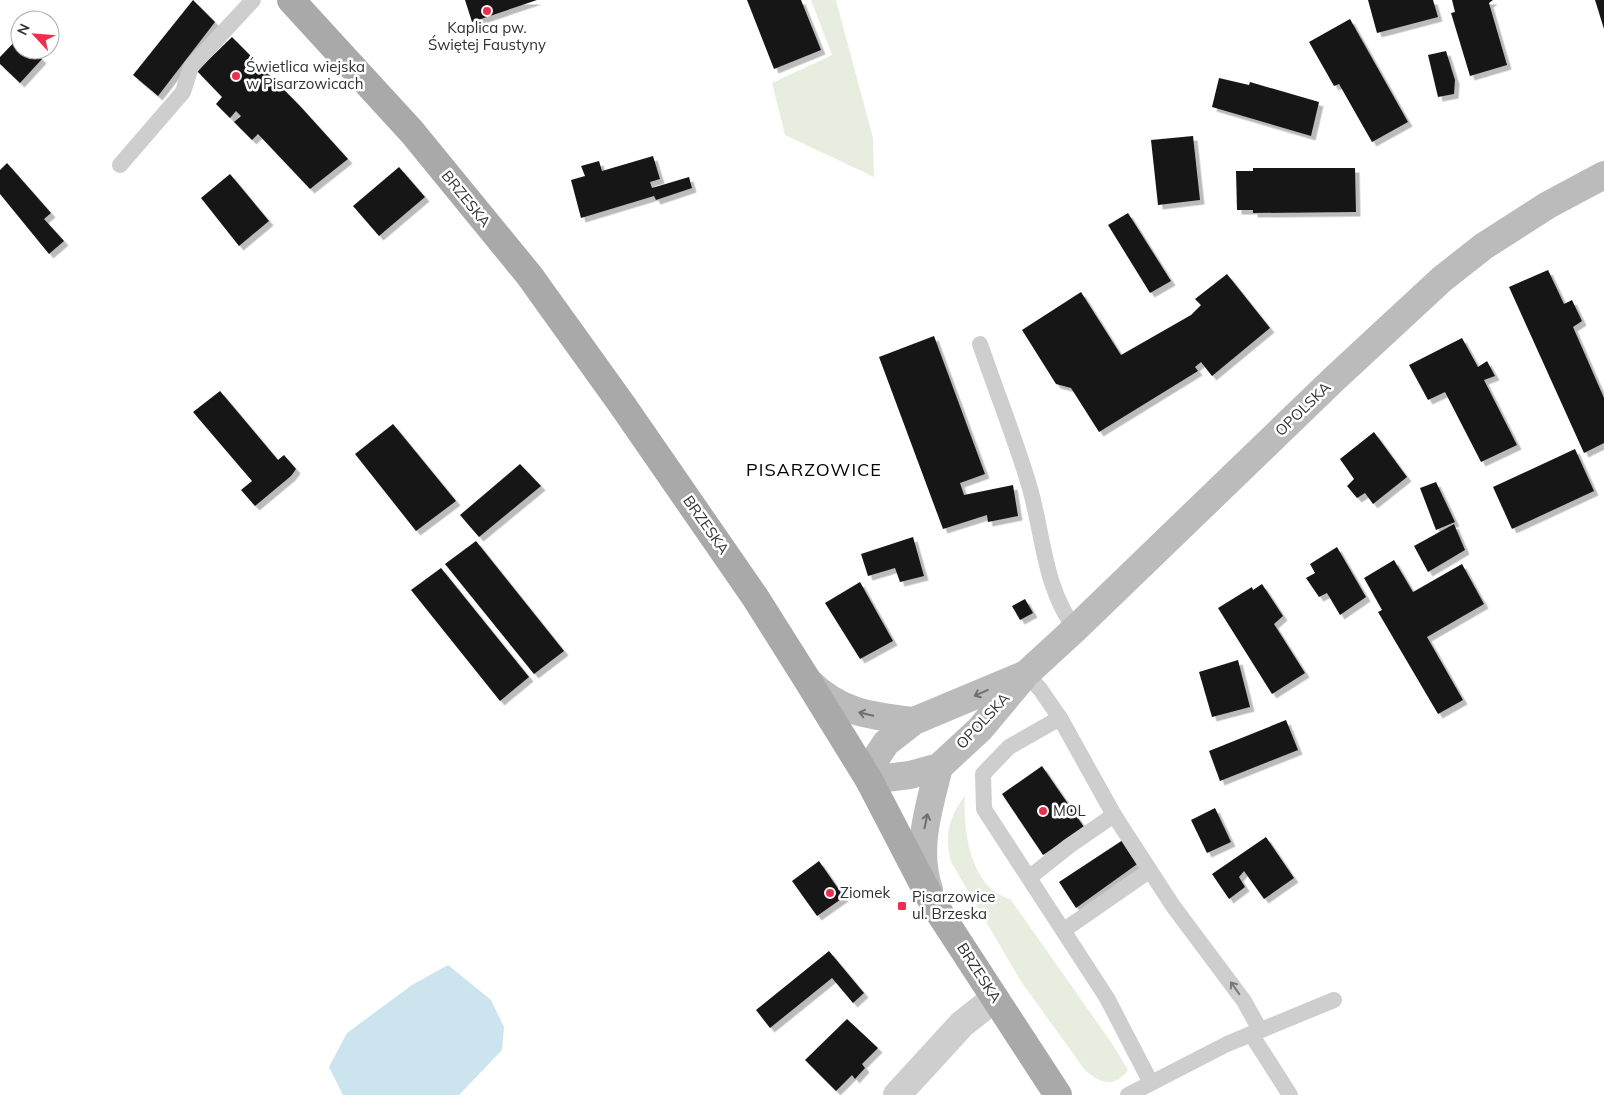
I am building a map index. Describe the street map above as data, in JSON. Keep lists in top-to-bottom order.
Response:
{
  "streets": {
    "main road": ["BRZESKA", "OPOLSKA"]
  },
  "crossings": [
    ["BRZESKA", "OPOLSKA"]
  ],
  "districts": ["PISARZOWICE"],
  "places": {
    "other": [
      "Kaplica pw. Świętej Faustyny",
      "Świetlica wiejska w Pisarzowicach",
      "MOL",
      "Ziomek"
    ],
    "transit": ["Pisarzowice ul. Brzeska"]
  },
  "north": "top left"
}
